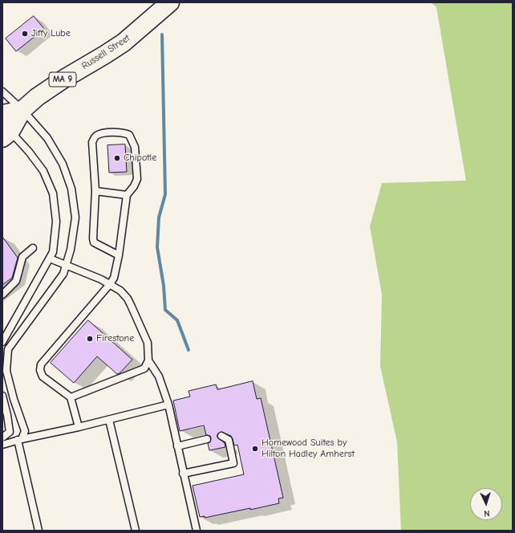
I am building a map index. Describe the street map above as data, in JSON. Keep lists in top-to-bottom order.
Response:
{
  "streets": {
    "highway": ["Russell Street", "MA 9"]
  },
  "places": [
    "Jiffy Lube",
    "Chipotle",
    "Firestone",
    "Homewood Suites by Hilton Hadley Amherst"
  ],
  "north": "bottom"
}
